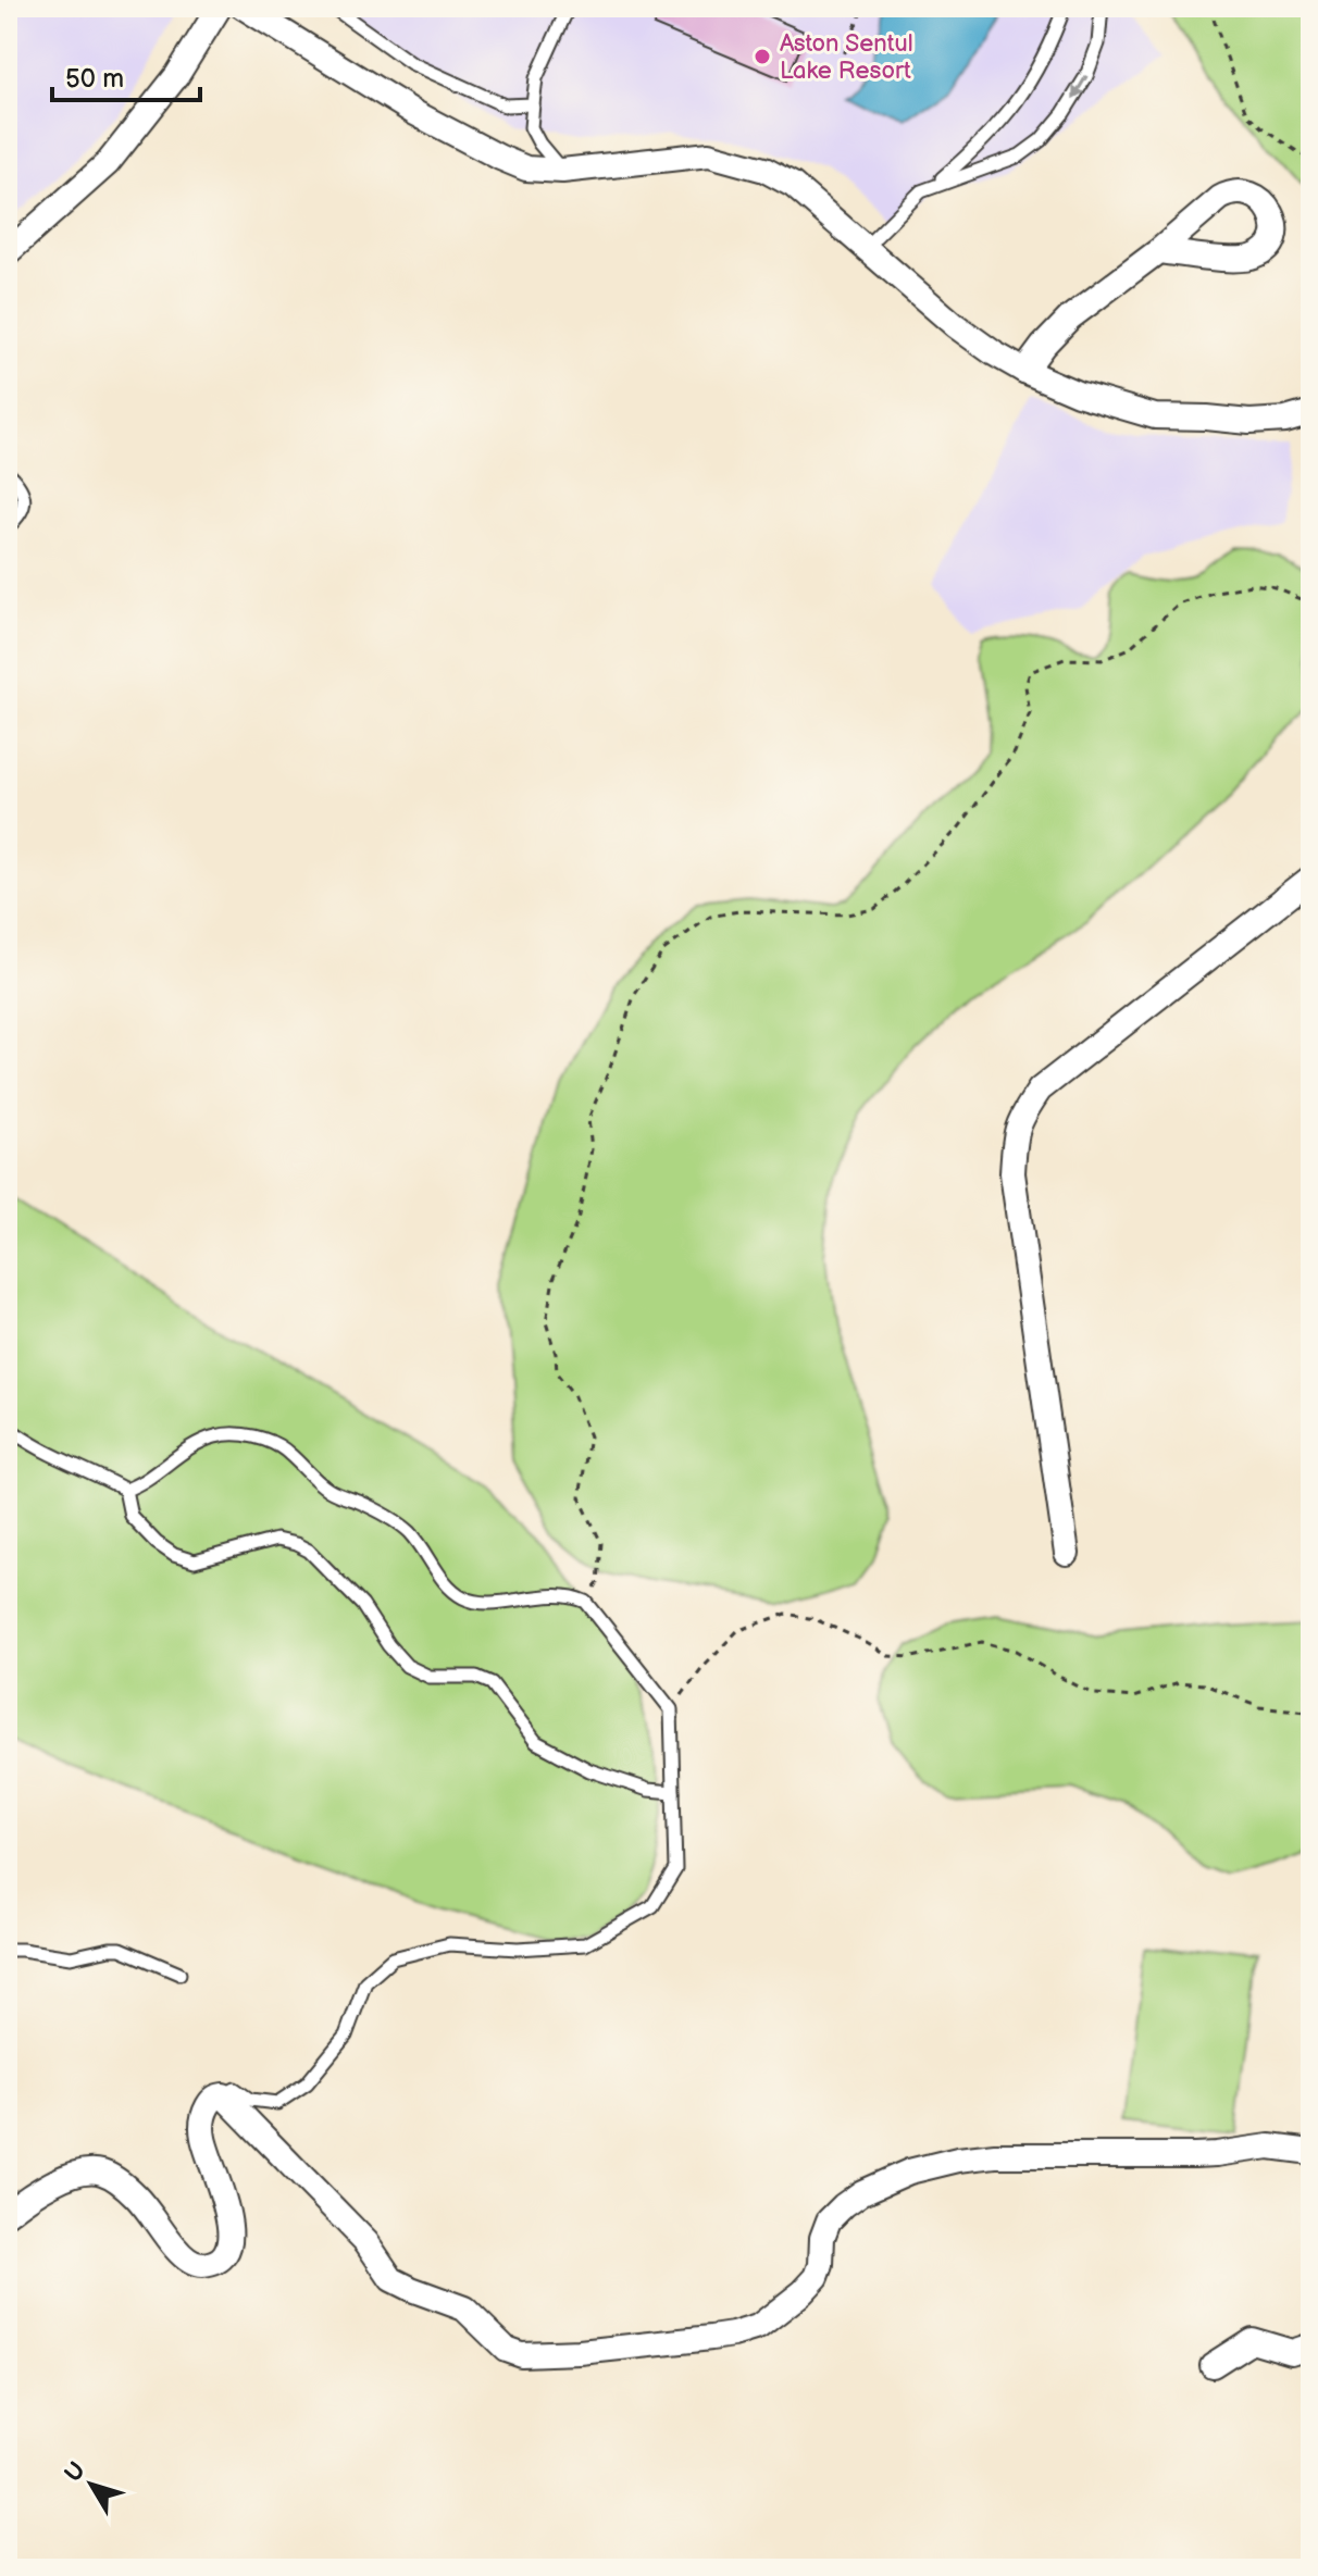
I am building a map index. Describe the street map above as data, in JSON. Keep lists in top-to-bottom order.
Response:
{
  "places": ["Aston Sentul Lake Resort"],
  "scale_bar": "50 m",
  "north": "top left"
}
